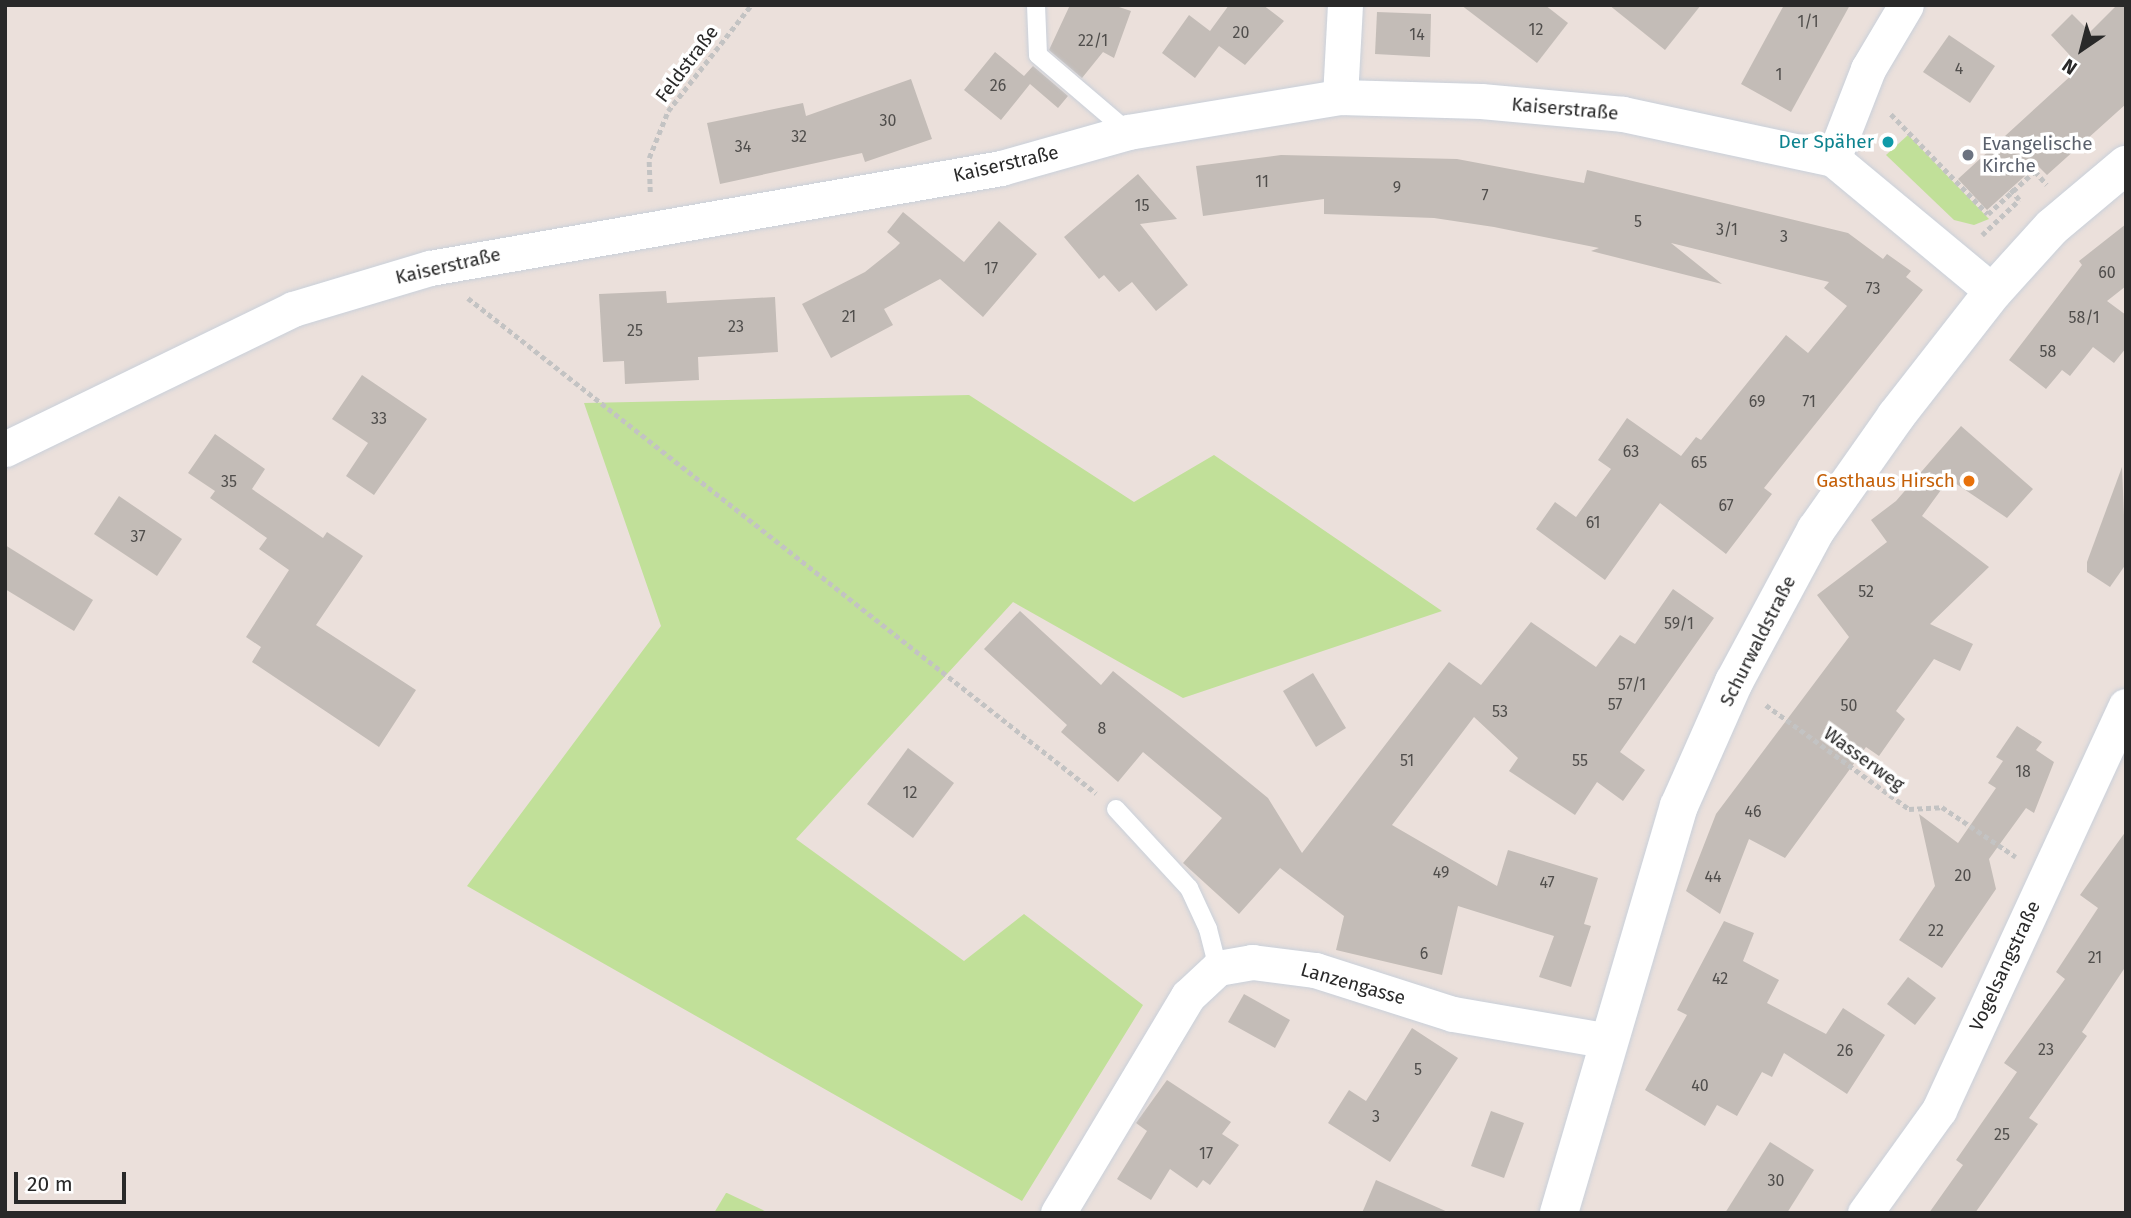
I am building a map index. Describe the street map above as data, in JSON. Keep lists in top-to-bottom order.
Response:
{
  "streets": {
    "main road": ["Schurwaldstraße"],
    "street": ["Kaiserstraße", "Vogelsangstraße", "Lanzengasse"],
    "path": ["Feldstraße", "Wasserweg"]
  },
  "crossings": [
    ["Feldstraße", "Kaiserstraße"],
    ["Kaiserstraße", "Schurwaldstraße"],
    ["Schurwaldstraße", "Wasserweg"],
    ["Schurwaldstraße", "Lanzengasse"]
  ],
  "places": ["Der Späher", "Evangelische Kirche", "Gasthaus Hirsch"],
  "house_numbers": [
    "1/1",
    "12",
    "20",
    "14",
    "22/1",
    "4",
    "1",
    "26",
    "30",
    "32",
    "34",
    "11",
    "9",
    "7",
    "15",
    "5",
    "3/1",
    "3",
    "17",
    "60",
    "73",
    "21",
    "58/1",
    "23",
    "25",
    "58",
    "69",
    "71",
    "33",
    "63",
    "65",
    "35",
    "67",
    "61",
    "37",
    "52",
    "59/1",
    "57/1",
    "57",
    "50",
    "53",
    "8",
    "51",
    "55",
    "18",
    "12",
    "46",
    "49",
    "20",
    "44",
    "47",
    "22",
    "6",
    "21",
    "42",
    "23",
    "26",
    "5",
    "40",
    "3",
    "25",
    "17",
    "30"
  ],
  "scale_bar": "20 m",
  "north": "bottom left"
}
